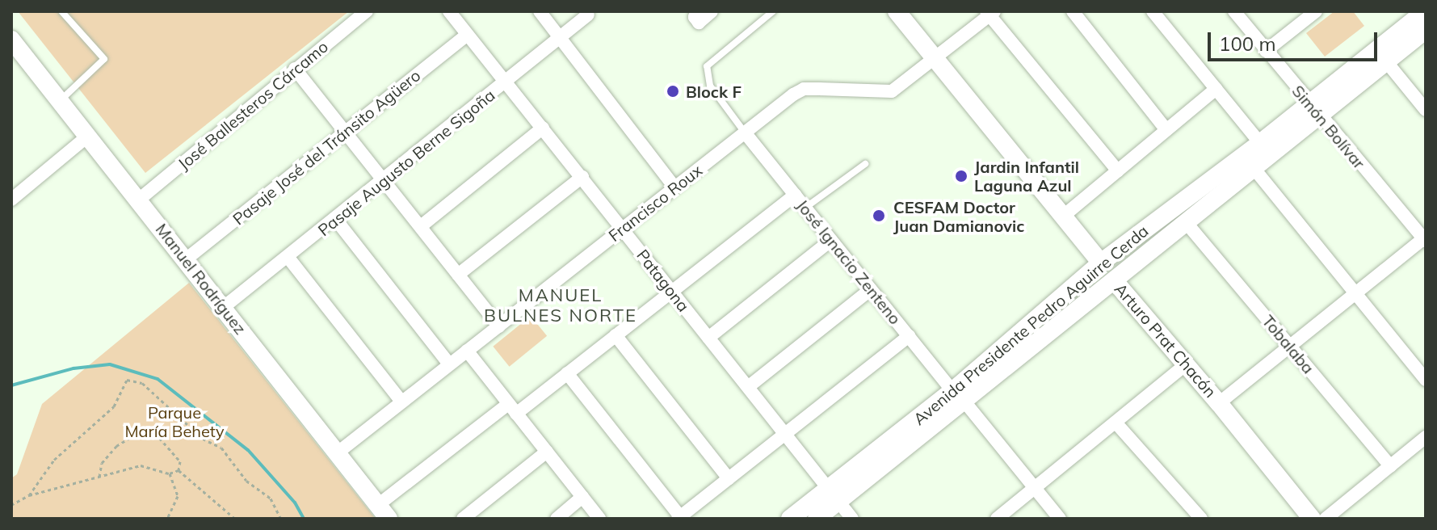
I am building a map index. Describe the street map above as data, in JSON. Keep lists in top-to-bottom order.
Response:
{
  "streets": {
    "main road": ["Manuel Rodríguez", "Avenida Presidente Pedro Aguirre Cerda", "Arturo Prat Chacón"],
    "street": [
      "José Ballesteros Cárcamo",
      "Simón Bolívar",
      "Pasaje José del Tránsito Agüero",
      "Pasaje Augusto Berne Sigoña",
      "Francisco Roux",
      "José Ignacio Zenteno",
      "Patagona",
      "Tobalaba"
    ]
  },
  "crossings": [
    ["José Ballesteros Cárcamo", "Manuel Rodríguez"],
    ["Simón Bolívar", "Avenida Presidente Pedro Aguirre Cerda"],
    ["Pasaje José del Tránsito Agüero", "Manuel Rodríguez"],
    ["Pasaje José del Tránsito Agüero", "Patagona"],
    ["Pasaje Augusto Berne Sigoña", "Manuel Rodríguez"],
    ["Pasaje Augusto Berne Sigoña", "Patagona"],
    ["Francisco Roux", "José Ignacio Zenteno"],
    ["Francisco Roux", "Manuel Rodríguez"],
    ["Francisco Roux", "Patagona"],
    ["Francisco Roux", "Arturo Prat Chacón"],
    ["José Ignacio Zenteno", "Avenida Presidente Pedro Aguirre Cerda"],
    ["Patagona", "Avenida Presidente Pedro Aguirre Cerda"],
    ["Avenida Presidente Pedro Aguirre Cerda", "Arturo Prat Chacón"],
    ["Avenida Presidente Pedro Aguirre Cerda", "Tobalaba"]
  ],
  "districts": ["MANUEL BULNES NORTE"],
  "parks": ["Parque María Behety"],
  "places": ["Block F", "Jardin Infantil Laguna Azul", "CESFAM Doctor Juan Damianovic"],
  "scale_bar": "100 m"
}
